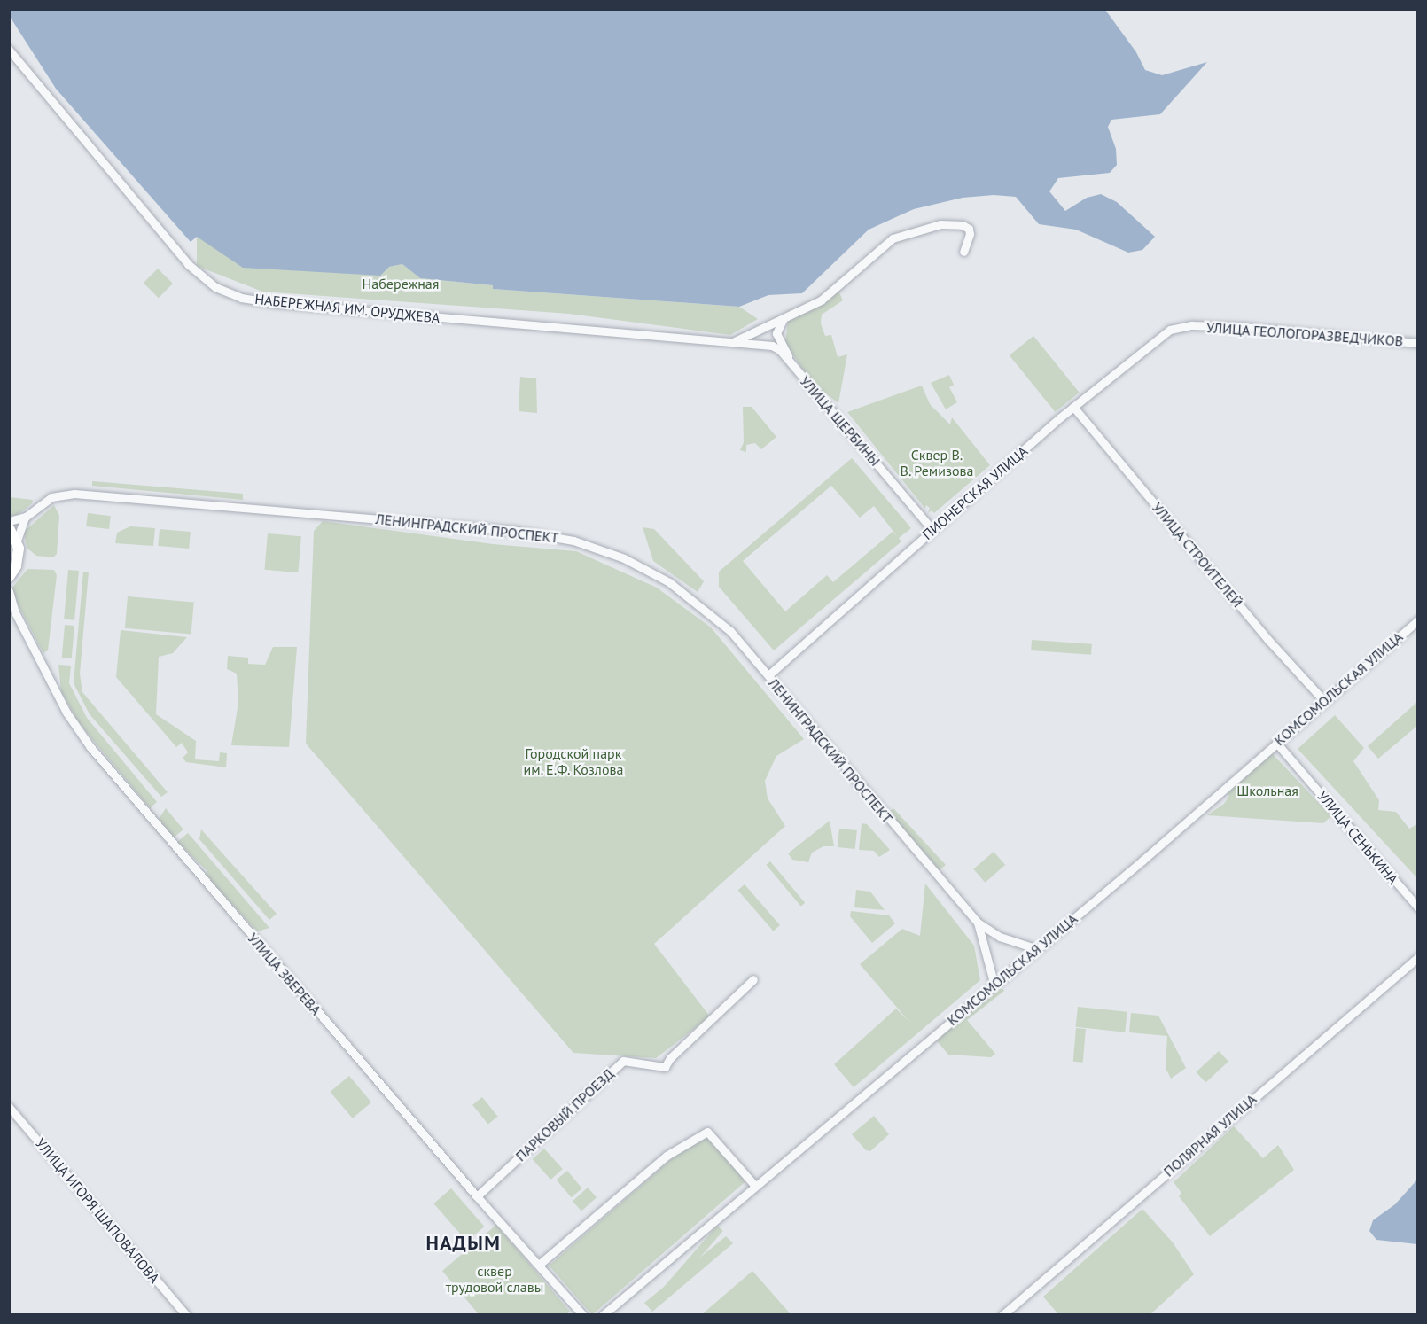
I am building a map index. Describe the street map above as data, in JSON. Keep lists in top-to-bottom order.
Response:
{
  "streets": {
    "street": [
      "НАБЕРЕЖНАЯ ИМ. ОРУДЖЕВА",
      "УЛИЦА ГЕОЛОГОРАЗВЕДЧИКОВ",
      "УЛИЦА ЩЕРБИНЫ",
      "ПИОНЕРСКАЯ УЛИЦА",
      "ЛЕНИНГРАДСКИЙ ПРОСПЕКТ",
      "УЛИЦА СТРОИТЕЛЕЙ",
      "КОМСОМОЛЬСКАЯ УЛИЦА",
      "УЛИЦА СЕНЬКИНА",
      "УЛИЦА ЗВЕРЕВА",
      "ПАРКОВЫЙ ПРОЕЗД",
      "ПОЛЯРНАЯ УЛИЦА",
      "УЛИЦА ИГОРЯ ШАПОВАЛОВА"
    ]
  },
  "crossings": [
    ["НАБЕРЕЖНАЯ ИМ. ОРУДЖЕВА", "УЛИЦА ЩЕРБИНЫ"],
    ["УЛИЦА ГЕОЛОГОРАЗВЕДЧИКОВ", "ПИОНЕРСКАЯ УЛИЦА"],
    ["УЛИЦА ЩЕРБИНЫ", "ПИОНЕРСКАЯ УЛИЦА"],
    ["ПИОНЕРСКАЯ УЛИЦА", "ЛЕНИНГРАДСКИЙ ПРОСПЕКТ"],
    ["ПИОНЕРСКАЯ УЛИЦА", "УЛИЦА СТРОИТЕЛЕЙ"],
    ["УЛИЦА СТРОИТЕЛЕЙ", "КОМСОМОЛЬСКАЯ УЛИЦА"],
    ["КОМСОМОЛЬСКАЯ УЛИЦА", "УЛИЦА СЕНЬКИНА"],
    ["УЛИЦА ЗВЕРЕВА", "ПАРКОВЫЙ ПРОЕЗД"]
  ],
  "districts": ["НАДЫМ"],
  "parks": [
    "Набережная",
    "Сквер В. В. Ремизова",
    "Городской парк им. Е.Ф. Козлова",
    "Школьная",
    "сквер трудовой славы"
  ]
}
